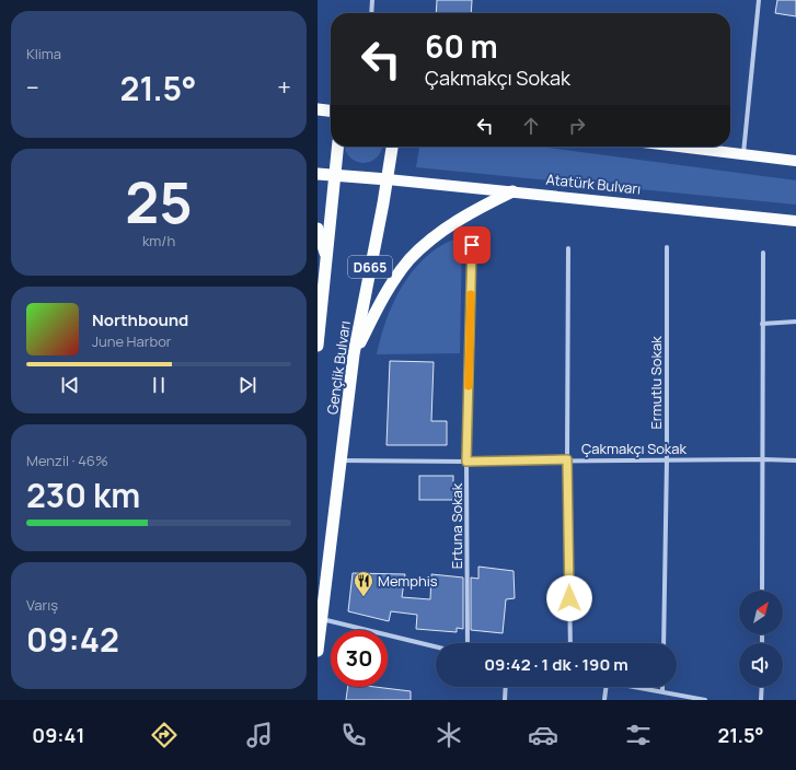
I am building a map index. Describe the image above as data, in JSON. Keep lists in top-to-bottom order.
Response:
{
  "streets": {
    "highway": ["D665", "Gençlik Bulvarı"],
    "main road": ["Atatürk Bulvarı"],
    "street": ["Ermutlu Sokak", "Çakmakçı Sokak", "Ertuna Sokak"]
  },
  "crossings": [
    ["Atatürk Bulvarı", "Gençlik Bulvarı"],
    ["D665", "Gençlik Bulvarı"],
    ["Gençlik Bulvarı", "Çakmakçı Sokak"],
    ["Ermutlu Sokak", "Çakmakçı Sokak"],
    ["Çakmakçı Sokak", "Ertuna Sokak"]
  ],
  "places": {
    "restaurant": ["Memphis"]
  },
  "north": "top right",
  "page": {
    "tile": [
      "Klima",
      ["25", "km/h"],
      ["Menzil · 46%", "230 km"],
      ["Varış", "09:42"]
    ],
    "turn": ["60 m", "Çakmakçı Sokak"],
    "heat": ["−", "21.5°", "+"],
    "song": ["Northbound", "June Harbor"],
    "limit": "30",
    "trip": "09:42 · 1 dk · 190 m",
    "tabs": ["09:41", "21.5°"]
  }
}
